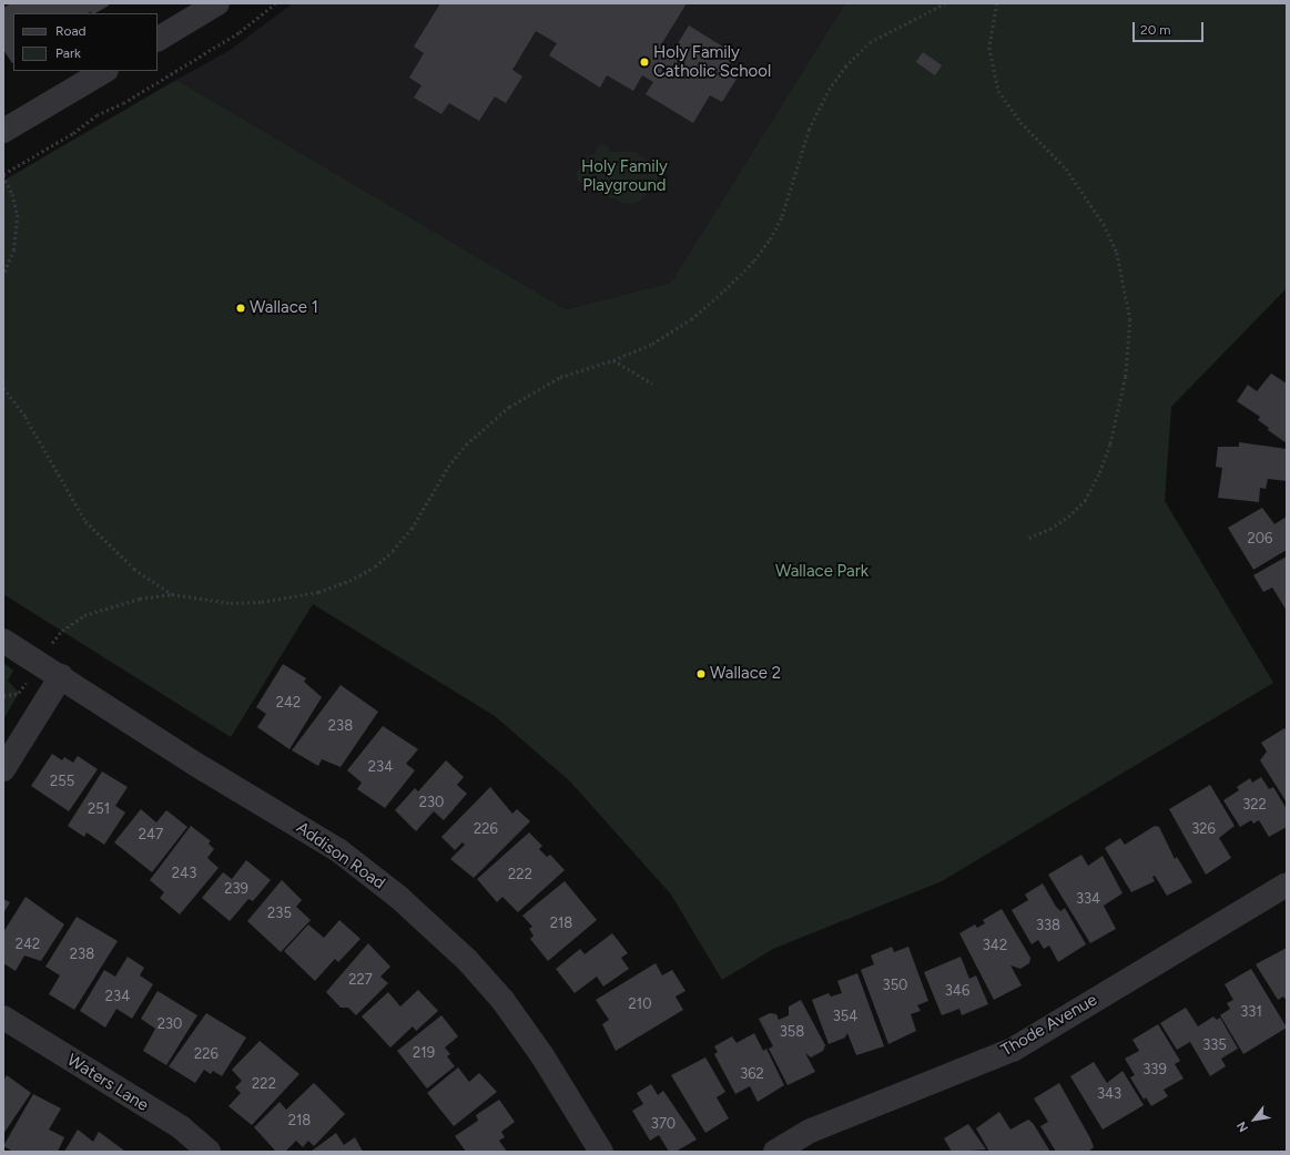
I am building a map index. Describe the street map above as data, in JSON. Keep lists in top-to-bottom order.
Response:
{
  "streets": {
    "street": ["Addison Road", "Thode Avenue", "Waters Lane"]
  },
  "parks": ["Holy Family Playground", "Wallace Park"],
  "places": ["Holy Family Catholic School", "Wallace 1", "Wallace 2"],
  "house_numbers": [
    "206",
    "242",
    "238",
    "234",
    "255",
    "230",
    "322",
    "251",
    "226",
    "326",
    "247",
    "243",
    "222",
    "239",
    "334",
    "235",
    "218",
    "338",
    "242",
    "342",
    "238",
    "227",
    "350",
    "346",
    "234",
    "210",
    "331",
    "354",
    "230",
    "358",
    "335",
    "219",
    "226",
    "339",
    "362",
    "222",
    "343",
    "218",
    "370"
  ],
  "legend": ["Road", "Park"],
  "scale_bar": "20 m",
  "north": "bottom left"
}
